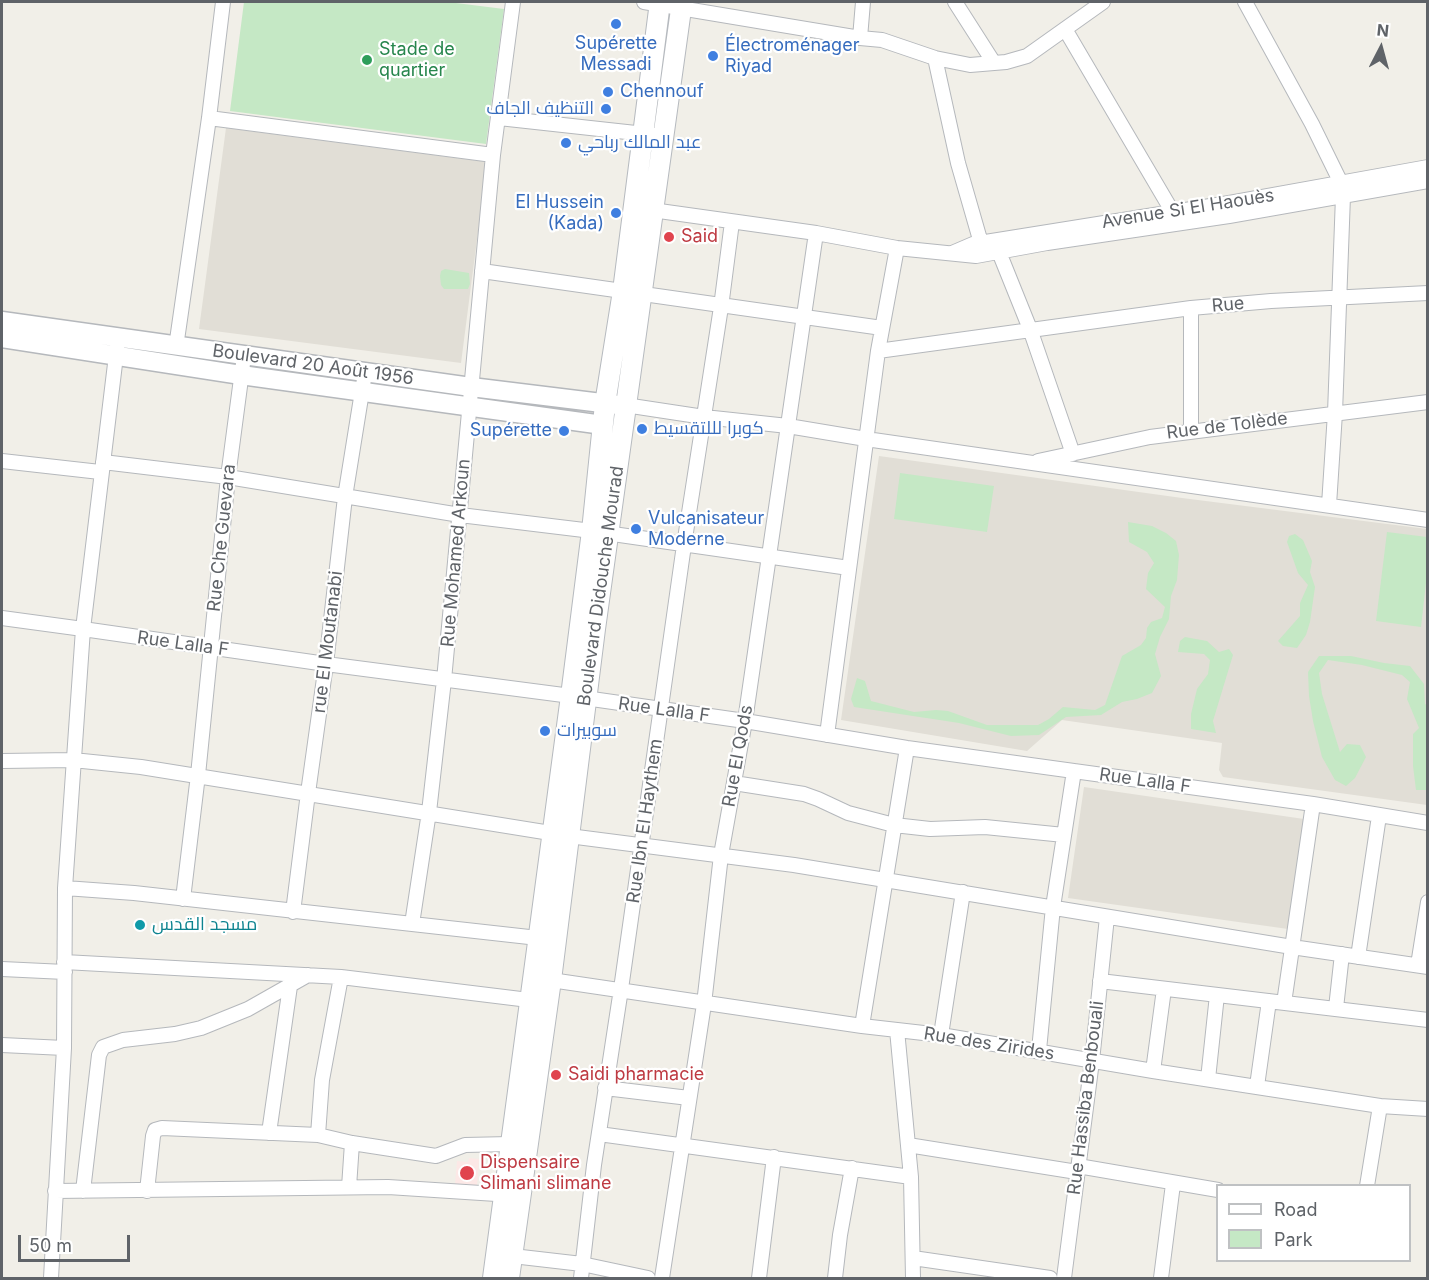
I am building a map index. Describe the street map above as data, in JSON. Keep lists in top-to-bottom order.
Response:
{
  "streets": {
    "main road": ["Boulevard Didouche Mourad"],
    "street": [
      "Avenue Si El Haouès",
      "Rue",
      "Boulevard 20 Août 1956",
      "Rue de Tolède",
      "Rue Che Guevara",
      "Rue Mohamed Arkoun",
      "rue El Moutanabi",
      "Rue Lalla F",
      "Rue El Qods",
      "Rue Ibn El Haythem",
      "Rue des Zirides",
      "Rue Hassiba Benbouali"
    ]
  },
  "crossings": [
    ["Avenue Si El Haouès", "Boulevard Didouche Mourad"],
    ["Avenue Si El Haouès", "Rue El Qods"],
    ["Avenue Si El Haouès", "Rue Ibn El Haythem"],
    ["Boulevard 20 Août 1956", "Rue Che Guevara"],
    ["Boulevard 20 Août 1956", "Rue Mohamed Arkoun"],
    ["Boulevard 20 Août 1956", "Boulevard Didouche Mourad"],
    ["Boulevard 20 Août 1956", "rue El Moutanabi"],
    ["Rue Che Guevara", "Rue Lalla F"],
    ["Rue Mohamed Arkoun", "Rue Lalla F"],
    ["Boulevard Didouche Mourad", "Rue Lalla F"],
    ["Boulevard Didouche Mourad", "Rue des Zirides"],
    ["rue El Moutanabi", "Rue Lalla F"],
    ["Rue Lalla F", "Rue El Qods"],
    ["Rue Lalla F", "Rue Ibn El Haythem"],
    ["Rue El Qods", "Rue des Zirides"],
    ["Rue Ibn El Haythem", "Rue des Zirides"],
    ["Rue des Zirides", "Rue Hassiba Benbouali"]
  ],
  "places": [
    "Supérette Messadi",
    "Électroménager Riyad",
    "Stade de quartier",
    "Chennouf",
    "التنظيف الجاف",
    "عبد المالك رباحي",
    "El Hussein (Kada)",
    "Said",
    "كوبرا لللتقسيط",
    "Supérette",
    "Vulcanisateur Moderne",
    "سوبيرات",
    "مسجد القدس",
    "Saidi pharmacie",
    "Dispensaire Slimani slimane"
  ],
  "legend": ["Road", "Park"],
  "scale_bar": "50 m",
  "north": "top"
}
